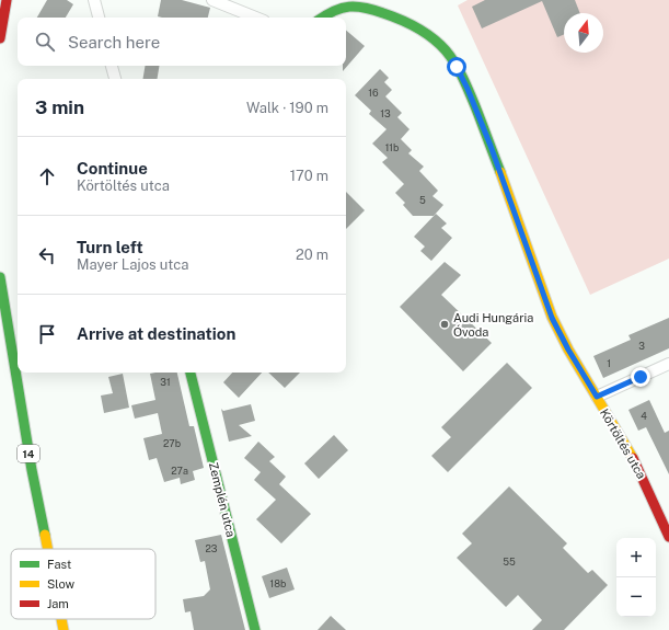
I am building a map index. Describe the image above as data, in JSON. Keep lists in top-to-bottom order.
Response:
{
  "streets": {
    "street": ["Körtöltés utca", "14", "Zemplén utca"]
  },
  "places": ["Audi Hungária Óvoda"],
  "house_numbers": [
    "16",
    "13",
    "11b",
    "5",
    "3",
    "1",
    "31",
    "4",
    "27b",
    "27a",
    "23",
    "55",
    "18b"
  ],
  "legend": ["Fast", "Slow", "Jam"],
  "north": "top",
  "page": {
    "search": "Search here",
    "heading": ["3 min", "Walk · 190 m"],
    "list": [
      ["Continue", "Körtöltés utca", "170 m"],
      ["Turn left", "Mayer Lajos utca", "20 m"],
      "Arrive at destination"
    ],
    "map_buttons": ["+", "−"]
  }
}
